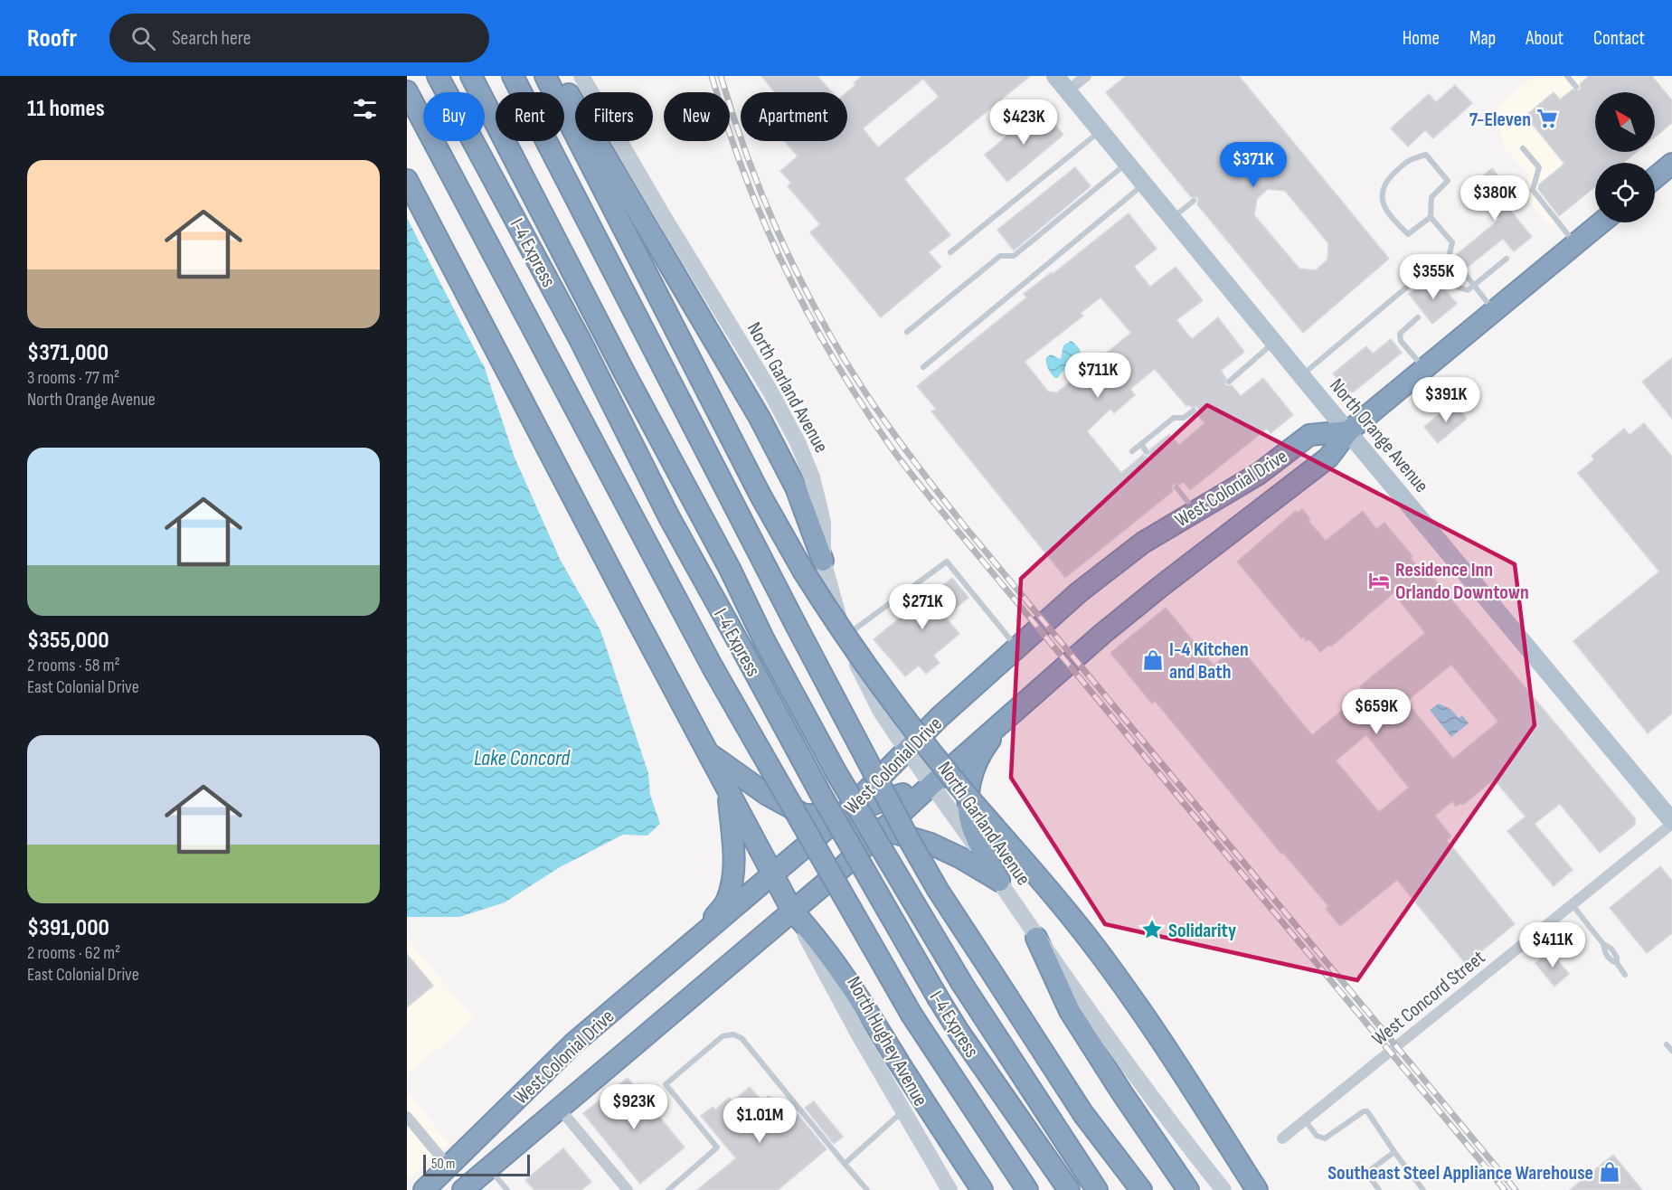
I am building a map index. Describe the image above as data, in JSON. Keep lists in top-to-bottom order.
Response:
{
  "streets": {
    "highway": ["I-4 Express", "West Colonial Drive"],
    "main road": ["North Orange Avenue"],
    "street": ["North Garland Avenue", "West Concord Street", "North Hughey Avenue"]
  },
  "crossings": [
    ["North Garland Avenue", "West Colonial Drive"],
    ["North Orange Avenue", "West Colonial Drive"],
    ["North Orange Avenue", "West Concord Street"],
    ["West Colonial Drive", "North Hughey Avenue"]
  ],
  "water": ["Lake Concord"],
  "places": {
    "supermarket": ["7-Eleven"],
    "hotel": ["Residence Inn Orlando Downtown"],
    "shop": ["I-4 Kitchen and Bath", "Southeast Steel Appliance Warehouse"],
    "place": ["Solidarity"]
  },
  "scale_bar": "50 m",
  "north": "top left",
  "page": {
    "header": "Roofr",
    "search": "Search here",
    "nav": [
      "Home",
      "Map",
      "About",
      "Contact"
    ],
    "heading": "11 homes",
    "chip": [
      "Buy",
      "Rent",
      "Filters",
      "New",
      "Apartment"
    ],
    "price": [
      "$423K",
      "$371K",
      "$380K",
      "$355K",
      "$711K",
      "$391K",
      "$271K",
      "$659K",
      "$411K",
      "$923K",
      "$1.01M"
    ],
    "list": [
      {
        "name": "$371,000",
        "note": "3 rooms · 77 m² · North Orange Avenue"
      },
      {
        "name": "$355,000",
        "note": "2 rooms · 58 m² · East Colonial Drive"
      },
      {
        "name": "$391,000",
        "note": "2 rooms · 62 m² · East Colonial Drive"
      }
    ],
    "scale": "50 m"
  }
}
